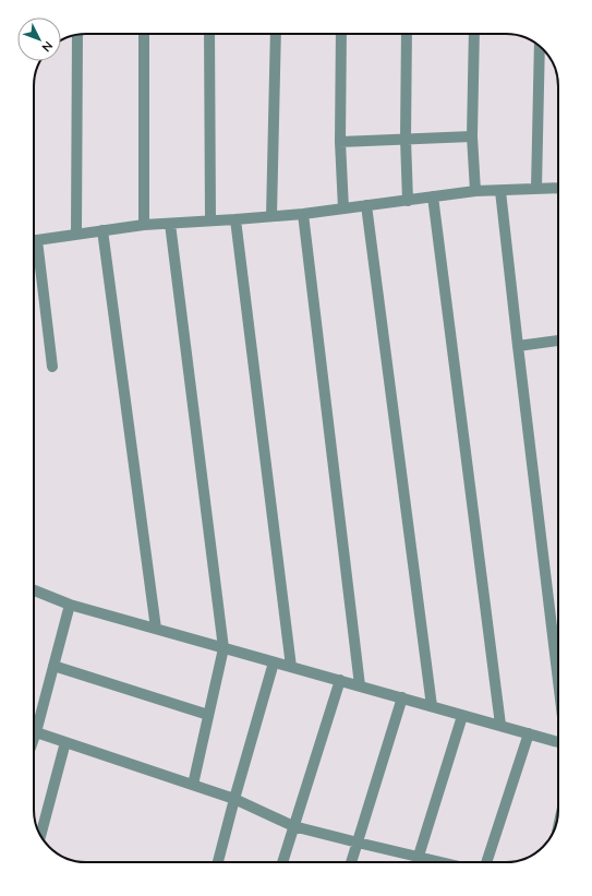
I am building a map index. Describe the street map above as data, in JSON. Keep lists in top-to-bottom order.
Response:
{
  "north": "bottom right"
}
